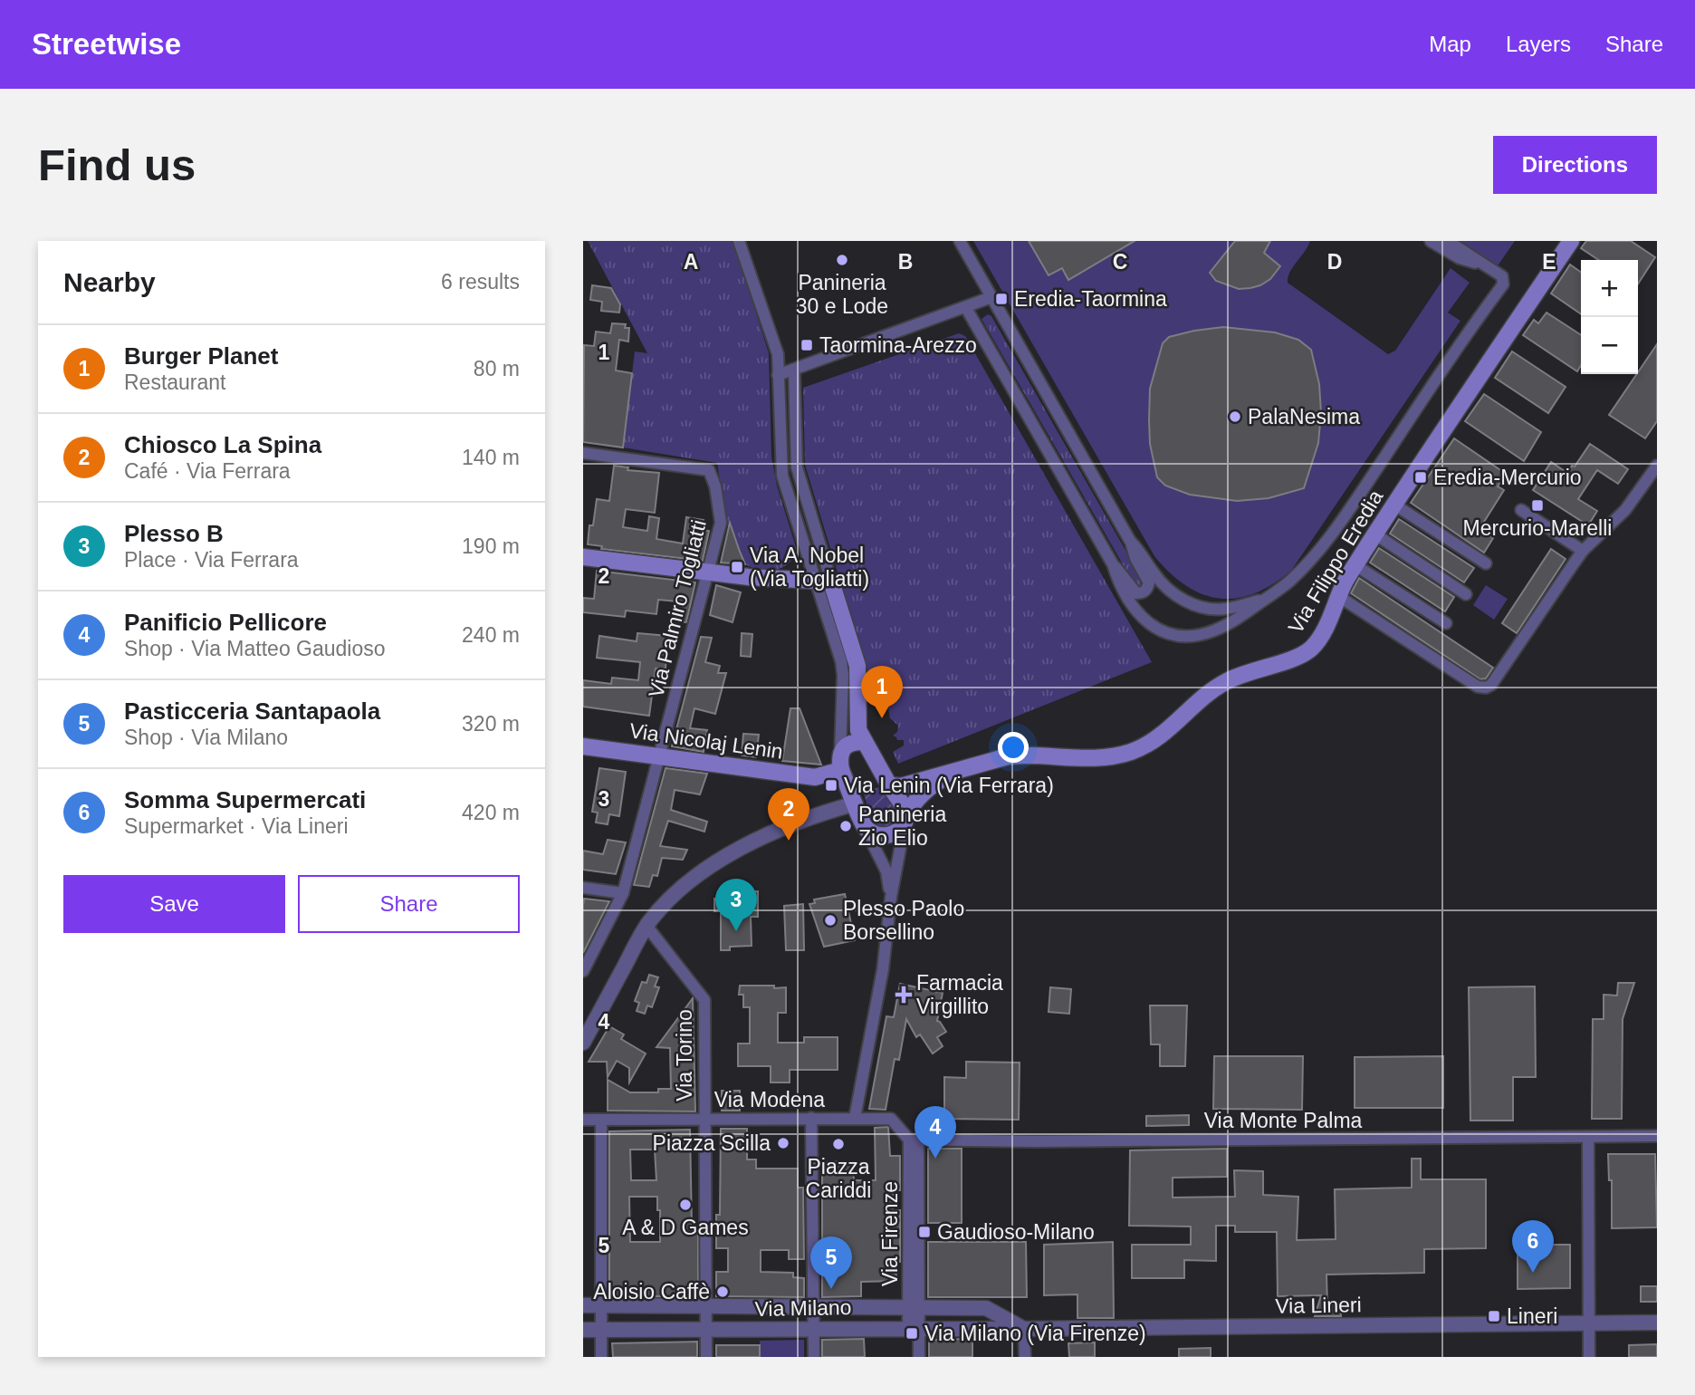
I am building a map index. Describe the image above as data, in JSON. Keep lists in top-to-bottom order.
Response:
{
  "streets": {
    "main road": ["Via Filippo Eredia", "Via Nicolaj Lenin"],
    "street": [
      "Via Palmiro Togliatti",
      "Via Torino",
      "Via Modena",
      "Via Monte Palma",
      "Via Firenze",
      "Via Lineri",
      "Via Milano"
    ]
  },
  "crossings": [
    ["Via Palmiro Togliatti", "Via Nicolaj Lenin"],
    ["Via Torino", "Via Modena"],
    ["Via Torino", "Via Milano"],
    ["Via Modena", "Via Monte Palma"],
    ["Via Firenze", "Via Milano"],
    ["Via Lineri", "Via Milano"]
  ],
  "places": {
    "other": [
      "Panineria 30 e Lode",
      "PalaNesima",
      "Panineria Zio Elio",
      "Plesso Paolo Borsellino",
      "Piazza Scilla",
      "Piazza Cariddi",
      "A & D Games",
      "Aloisio Caffè"
    ],
    "transit": [
      "Eredia-Taormina",
      "Taormina-Arezzo",
      "Eredia-Mercurio",
      "Mercurio-Marelli",
      "Via A. Nobel (Via Togliatti)",
      "Via Lenin (Via Ferrara)",
      "Gaudioso-Milano",
      "Lineri",
      "Via Milano (Via Firenze)"
    ],
    "health": ["Farmacia Virgillito"]
  },
  "page": {
    "header": "Streetwise",
    "nav": ["Map", "Layers", "Share"],
    "buttons": [
      "Directions",
      ["Save", "Share"]
    ],
    "title": "Find us",
    "heading": ["Nearby", "6 results"],
    "map_buttons": ["+", "−"],
    "list": [
      {
        "mark": "1",
        "name": "Burger Planet",
        "note": "Restaurant",
        "value": "80 m"
      },
      {
        "mark": "2",
        "name": "Chiosco La Spina",
        "note": "Café · Via Ferrara",
        "value": "140 m"
      },
      {
        "mark": "3",
        "name": "Plesso B",
        "note": "Place · Via Ferrara",
        "value": "190 m"
      },
      {
        "mark": "4",
        "name": "Panificio Pellicore",
        "note": "Shop · Via Matteo Gaudioso",
        "value": "240 m"
      },
      {
        "mark": "5",
        "name": "Pasticceria Santapaola",
        "note": "Shop · Via Milano",
        "value": "320 m"
      },
      {
        "mark": "6",
        "name": "Somma Supermercati",
        "note": "Supermarket · Via Lineri",
        "value": "420 m"
      }
    ],
    "pins": [
      "1",
      "2",
      "3",
      "4",
      "6",
      "5"
    ]
  },
  "grid": {
    "columns": [
      "A",
      "B",
      "C",
      "D",
      "E"
    ],
    "rows": [
      "1",
      "2",
      "3",
      "4",
      "5"
    ]
  }
}
